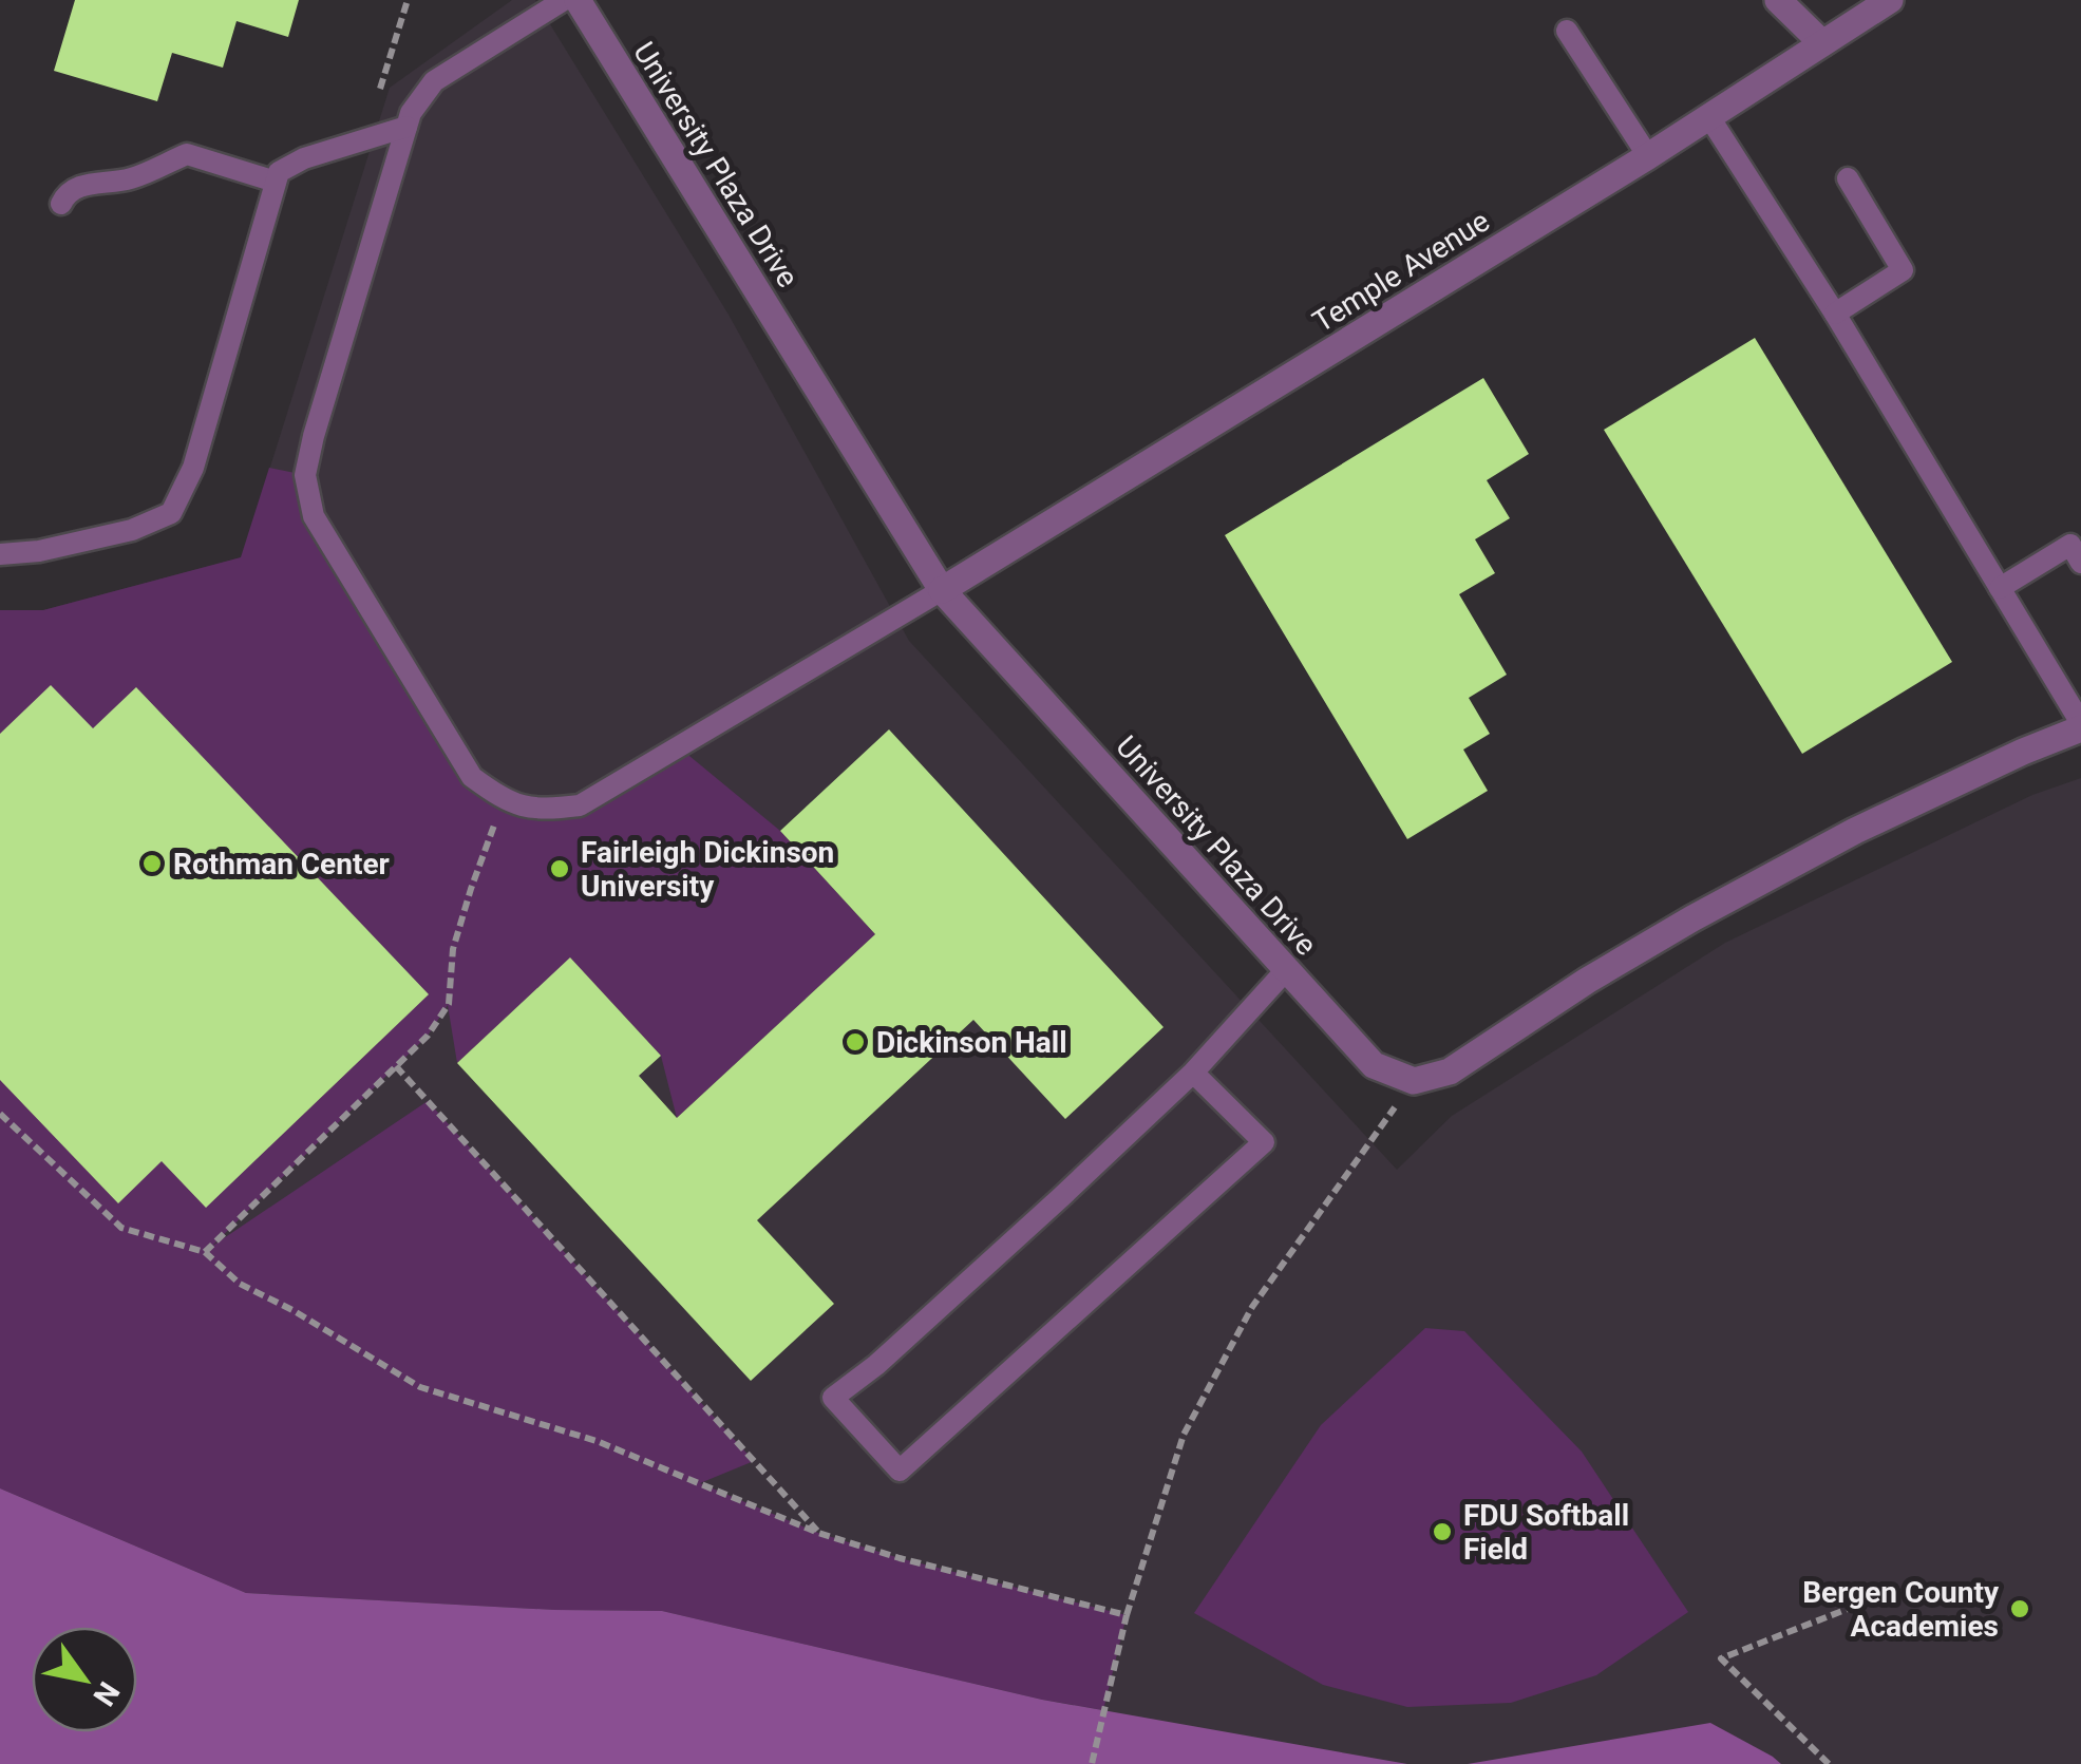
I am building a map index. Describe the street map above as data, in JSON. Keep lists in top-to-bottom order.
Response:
{
  "streets": {
    "street": ["University Plaza Drive", "Temple Avenue"]
  },
  "crossings": [
    ["University Plaza Drive", "Temple Avenue"]
  ],
  "places": [
    "Rothman Center",
    "Fairleigh Dickinson University",
    "Dickinson Hall",
    "FDU Softball Field",
    "Bergen County Academies"
  ],
  "north": "bottom right"
}
